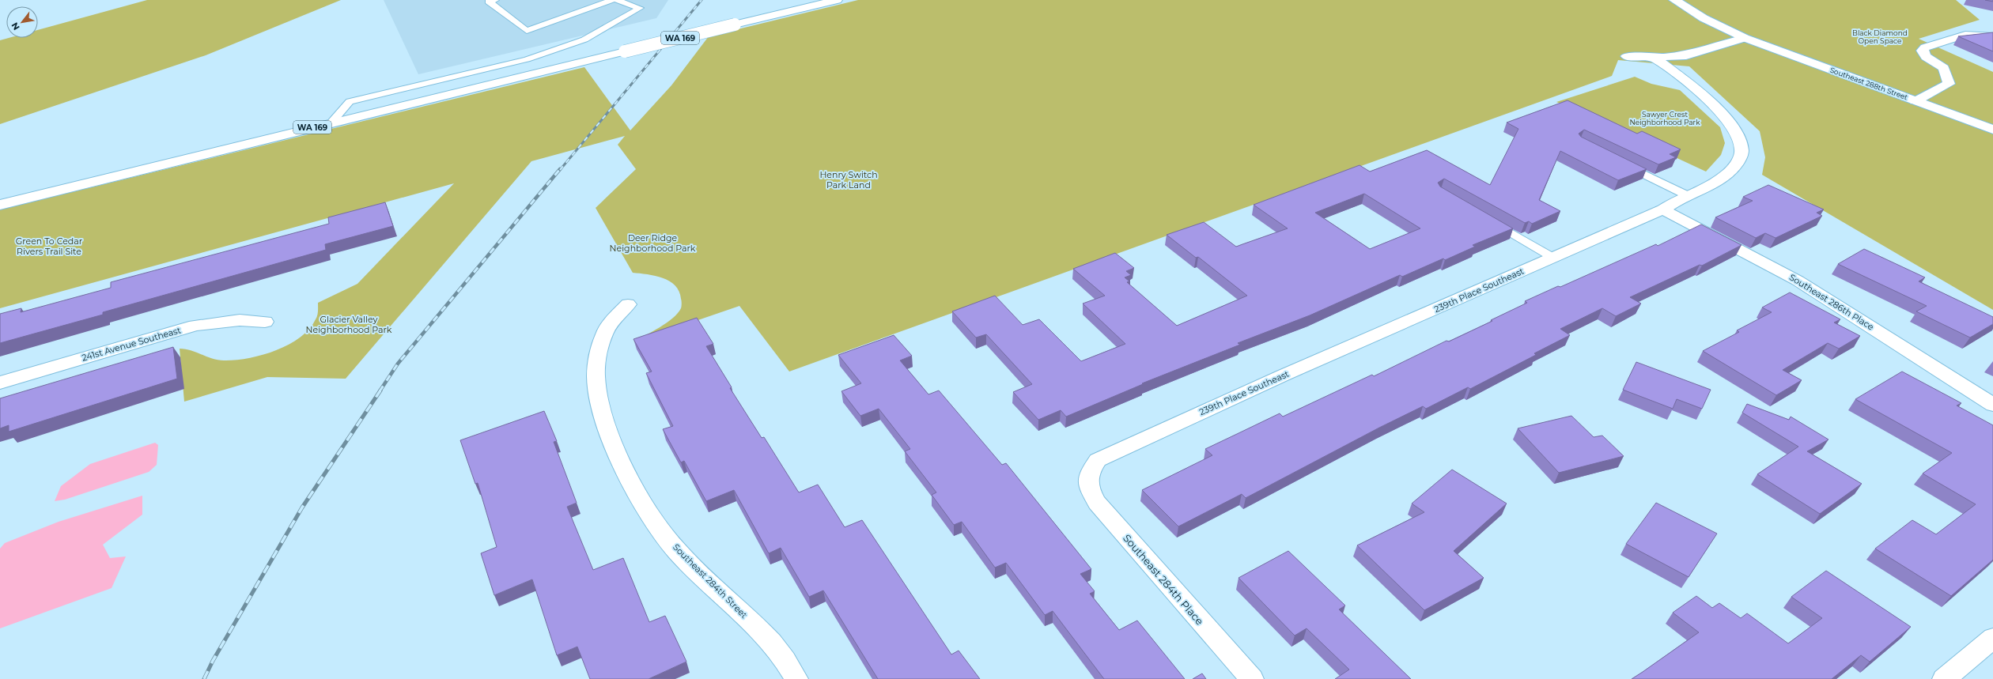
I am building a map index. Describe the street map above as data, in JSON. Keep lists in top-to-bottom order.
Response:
{
  "streets": {
    "street": [
      "WA 169",
      "Southeast 288th Street",
      "239th Place Southeast",
      "Southeast 286th Place",
      "241st Avenue Southeast",
      "Southeast 284th Place",
      "Southeast 284th Street"
    ]
  },
  "crossings": [
    ["239th Place Southeast", "Southeast 286th Place"],
    ["239th Place Southeast", "Southeast 284th Place"]
  ],
  "parks": [
    "Black Diamond Open Space",
    "Sawyer Crest Neighborhood Park",
    "Henry Switch Park Land",
    "Deer Ridge Neighborhood Park",
    "Green To Cedar Rivers Trail Site",
    "Glacier Valley Neighborhood Park"
  ],
  "north": "bottom left"
}
